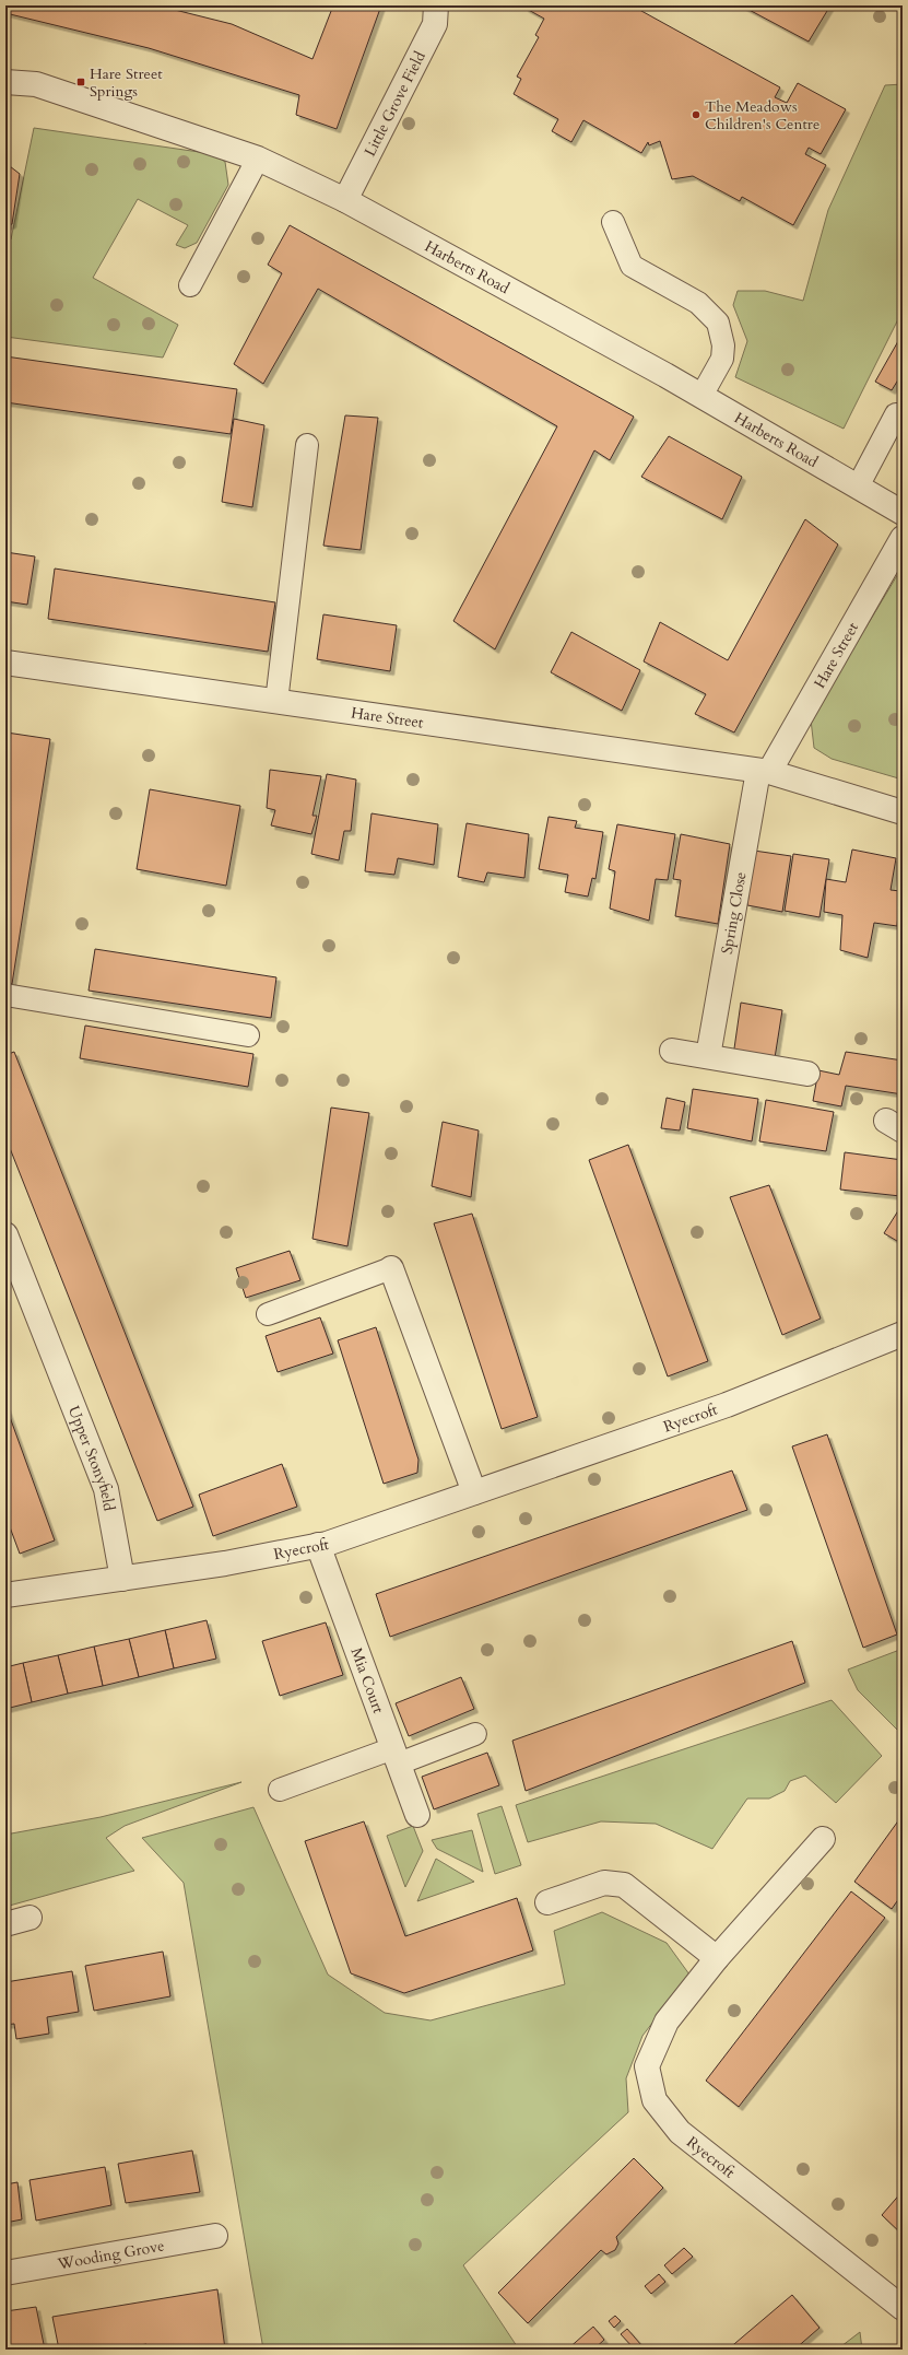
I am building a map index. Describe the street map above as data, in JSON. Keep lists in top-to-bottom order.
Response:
{
  "streets": {
    "street": [
      "Little Grove Field",
      "Harberts Road",
      "Hare Street",
      "Spring Close",
      "Ryecroft",
      "Upper Stonyfield",
      "Mia Court",
      "Wooding Grove"
    ]
  },
  "crossings": [
    ["Little Grove Field", "Harberts Road"],
    ["Hare Street", "Spring Close"],
    ["Ryecroft", "Upper Stonyfield"],
    ["Ryecroft", "Mia Court"]
  ],
  "places": {
    "transit": ["Hare Street Springs"],
    "other": ["The Meadows Children's Centre"]
  }
}
